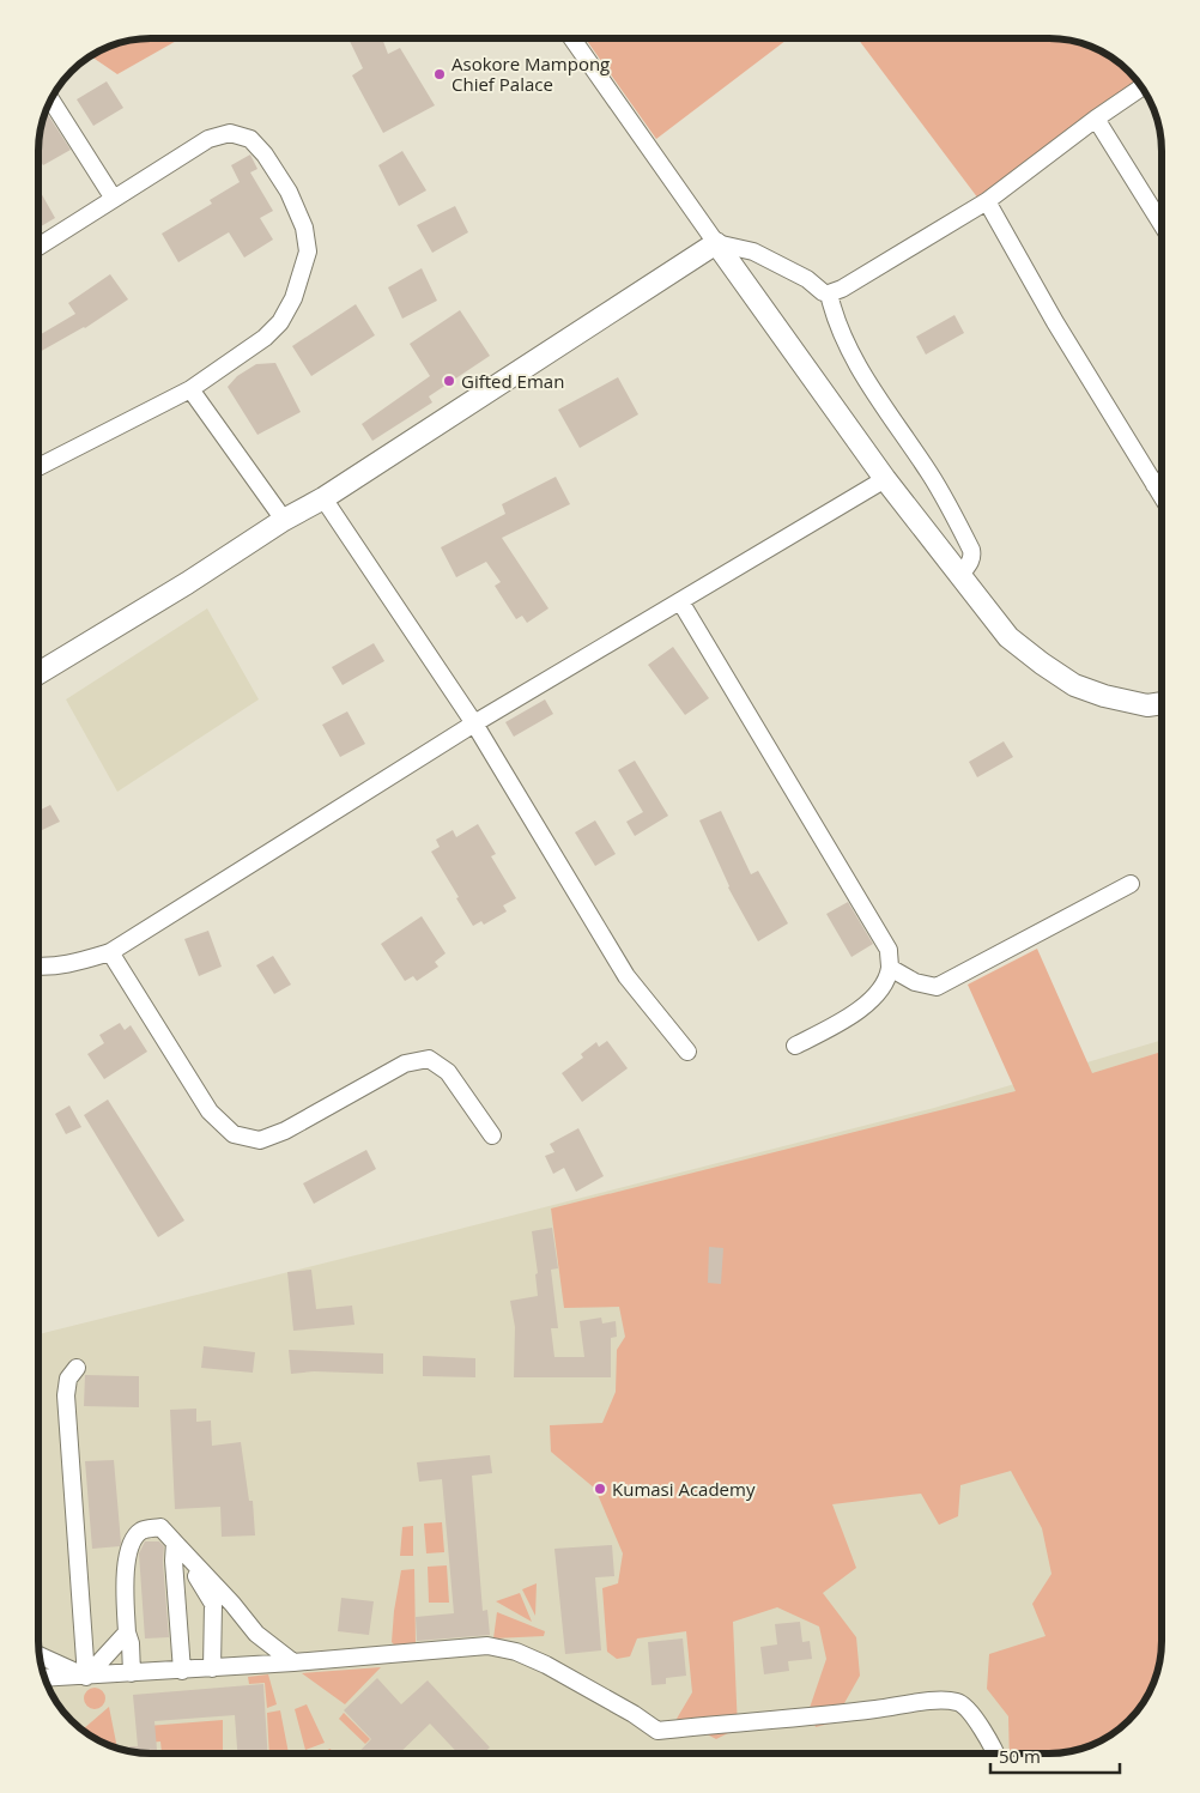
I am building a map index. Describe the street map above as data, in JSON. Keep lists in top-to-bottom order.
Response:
{
  "places": ["Asokore Mampong Chief Palace", "Gifted Eman", "Kumasi Academy"],
  "scale_bar": "50 m"
}
